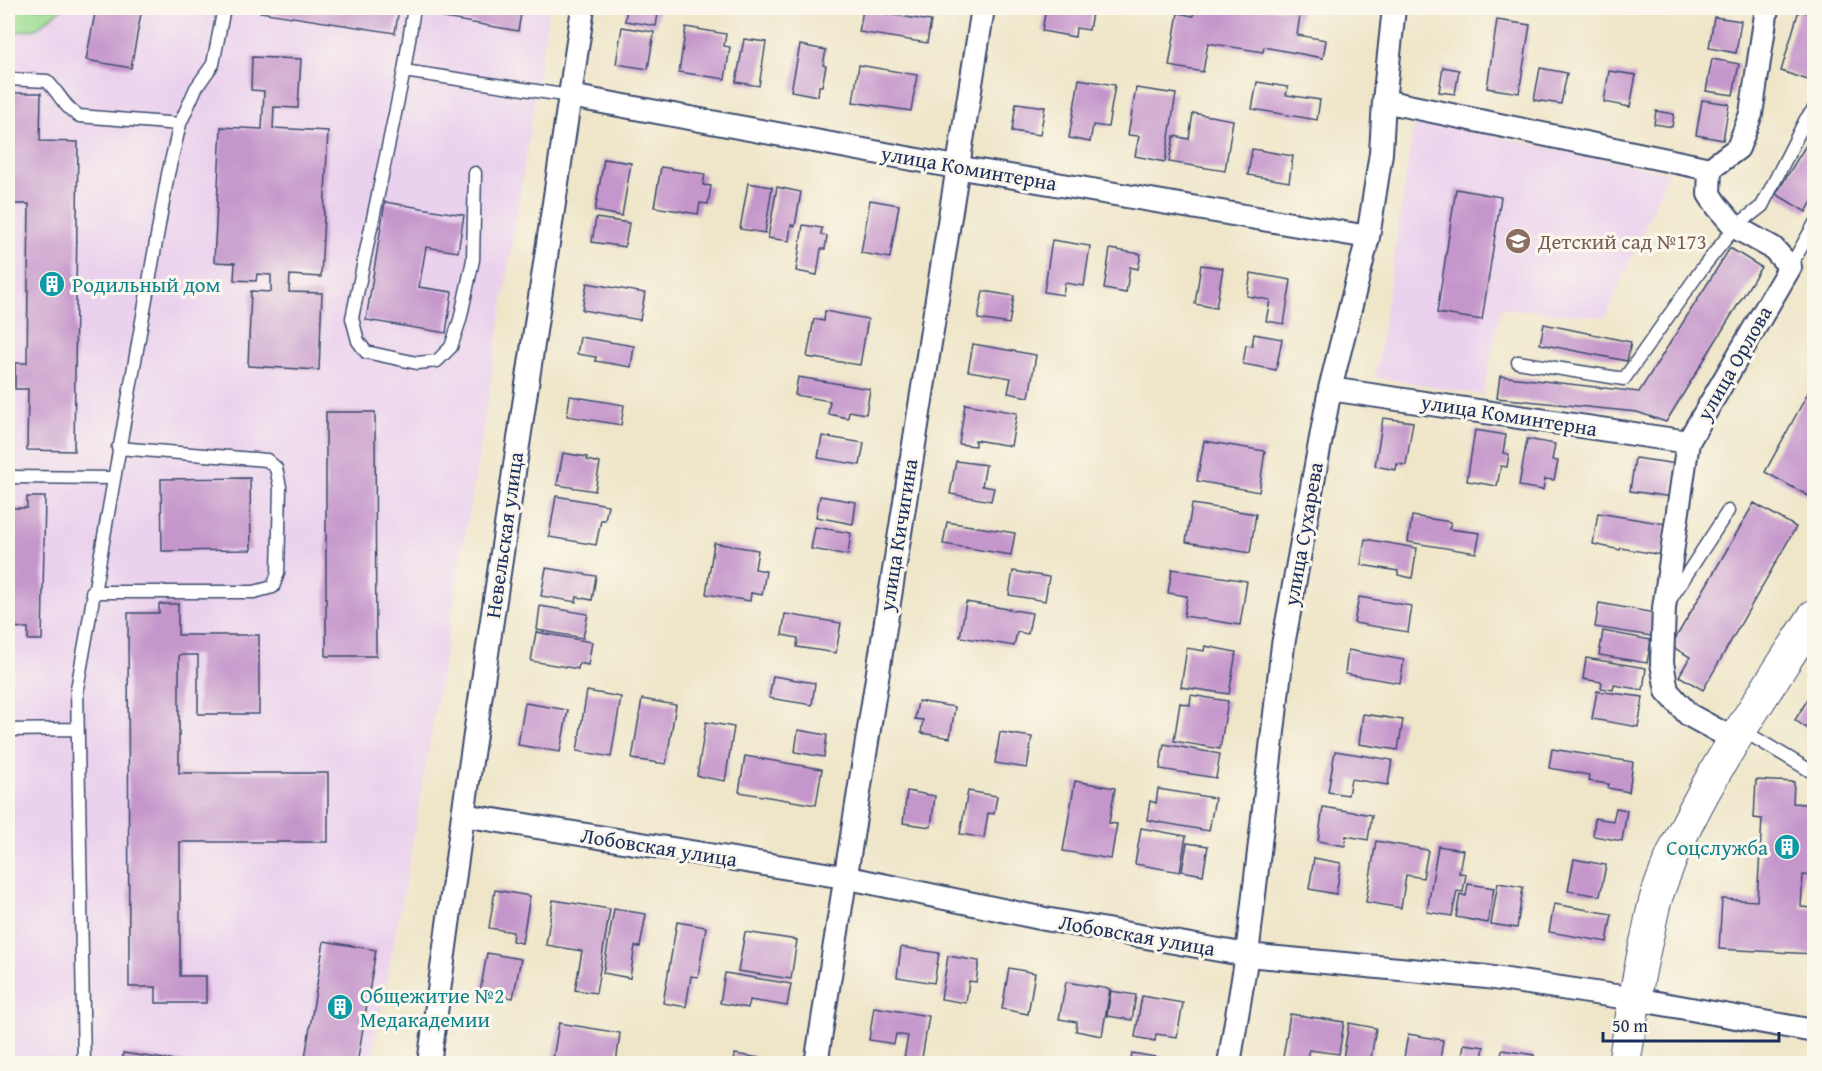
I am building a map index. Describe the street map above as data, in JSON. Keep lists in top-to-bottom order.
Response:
{
  "streets": {
    "street": [
      "улица Коминтерна",
      "улица Орлова",
      "улица Сухарева",
      "Невельская улица",
      "улица Кичигина",
      "Лобовская улица"
    ]
  },
  "crossings": [
    ["улица Коминтерна", "улица Орлова"],
    ["улица Коминтерна", "улица Сухарева"],
    ["улица Коминтерна", "Невельская улица"],
    ["улица Коминтерна", "улица Кичигина"],
    ["улица Сухарева", "Лобовская улица"],
    ["Невельская улица", "Лобовская улица"],
    ["улица Кичигина", "Лобовская улица"]
  ],
  "places": {
    "school or university": ["Детский сад №173"],
    "building": ["Родильный дом", "Соцслужба", "Общежитие №2 Медакадемии"]
  },
  "scale_bar": "50 m"
}
